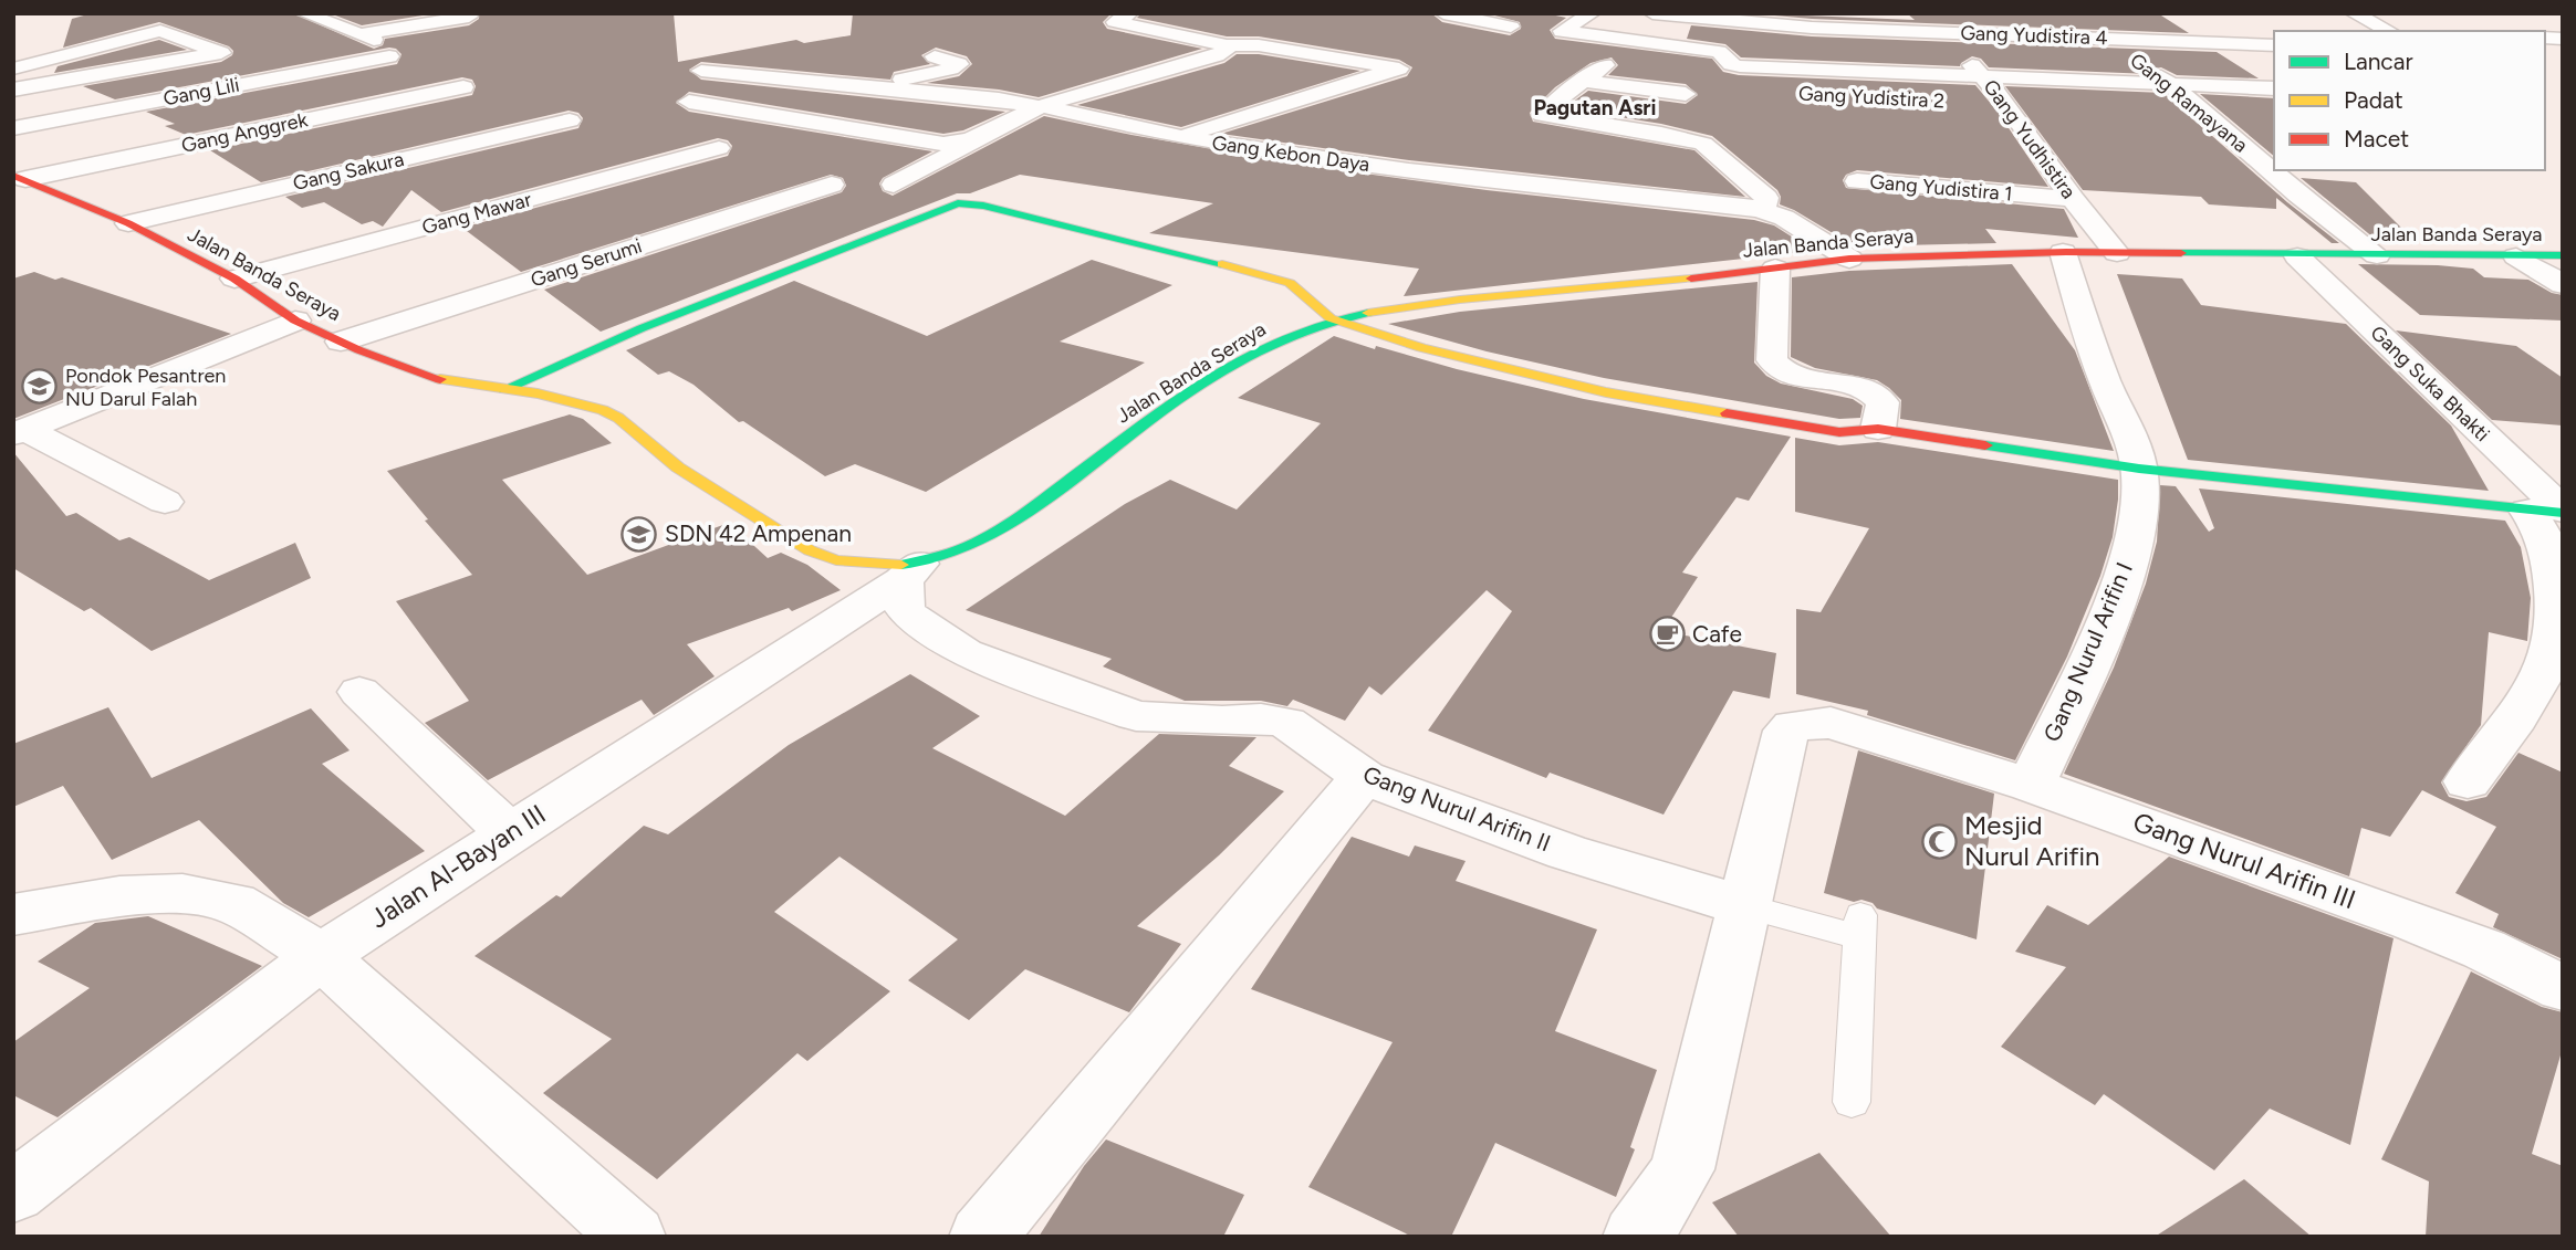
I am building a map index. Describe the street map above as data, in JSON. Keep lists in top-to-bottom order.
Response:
{
  "streets": {
    "street": [
      "Gang Yudistira 4",
      "Gang Lili",
      "Gang Yudistira 2",
      "Gang Ramayana",
      "Gang Anggrek",
      "Gang Yudhistira",
      "Gang Kebon Daya",
      "Gang Sakura",
      "Gang Yudistira 1",
      "Gang Mawar",
      "Jalan Banda Seraya",
      "Gang Serumi",
      "Gang Suka Bhakti",
      "Gang Nurul Arifin I",
      "Gang Nurul Arifin II",
      "Gang Nurul Arifin III",
      "Jalan Al-Bayan III"
    ]
  },
  "crossings": [
    ["Gang Yudistira 4", "Gang Ramayana"],
    ["Gang Yudistira 4", "Gang Yudhistira"],
    ["Gang Yudistira 2", "Gang Yudhistira"],
    ["Gang Ramayana", "Jalan Banda Seraya"],
    ["Gang Anggrek", "Jalan Banda Seraya"],
    ["Gang Yudhistira", "Gang Yudistira 1"],
    ["Gang Yudhistira", "Jalan Banda Seraya"],
    ["Gang Kebon Daya", "Jalan Banda Seraya"],
    ["Gang Sakura", "Jalan Banda Seraya"],
    ["Gang Mawar", "Jalan Banda Seraya"],
    ["Jalan Banda Seraya", "Gang Serumi"],
    ["Jalan Banda Seraya", "Gang Suka Bhakti"],
    ["Jalan Banda Seraya", "Gang Nurul Arifin I"],
    ["Jalan Banda Seraya", "Gang Nurul Arifin II"],
    ["Jalan Banda Seraya", "Jalan Al-Bayan III"],
    ["Gang Nurul Arifin I", "Gang Nurul Arifin III"],
    ["Gang Nurul Arifin II", "Gang Nurul Arifin III"],
    ["Gang Nurul Arifin II", "Jalan Al-Bayan III"]
  ],
  "districts": ["Pagutan Asri"],
  "places": {
    "school or university": ["Pondok Pesantren NU Darul Falah", "SDN 42 Ampenan"],
    "cafe": ["Cafe"],
    "mosque": ["Mesjid Nurul Arifin"]
  },
  "legend": ["Lancar", "Padat", "Macet"]
}
